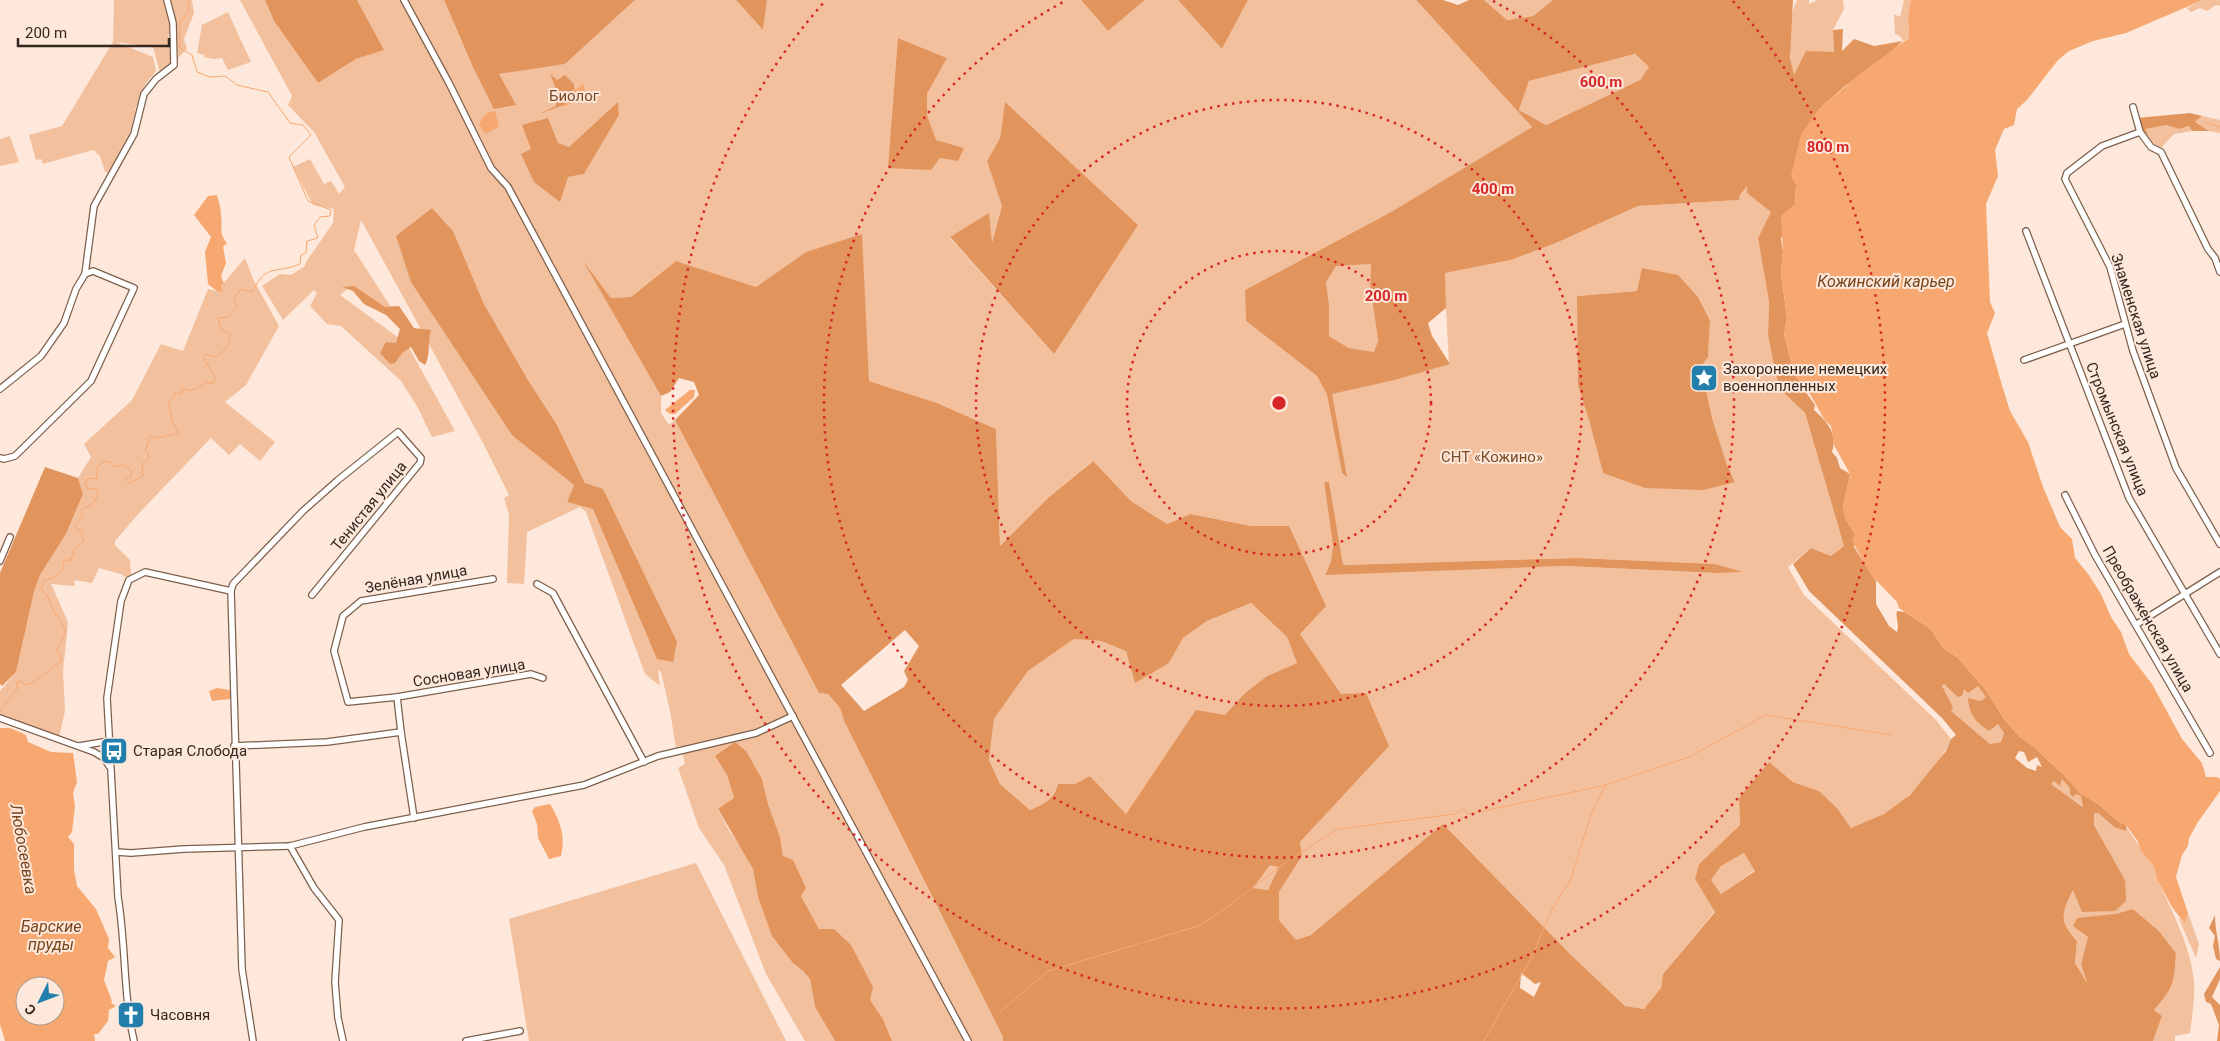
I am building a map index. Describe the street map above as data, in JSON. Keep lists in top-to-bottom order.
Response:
{
  "streets": {
    "street": [
      "Знаменская улица",
      "Стромынская улица",
      "Тенистая улица",
      "Зелёная улица",
      "Преображенская улица",
      "Сосновая улица"
    ]
  },
  "crossings": [
    ["Зелёная улица", "Сосновая улица"]
  ],
  "water": ["Кожинский карьер", "Любосеевка", "Барские пруды"],
  "parks": ["Биолог", "СНТ «Кожино»"],
  "places": {
    "place": ["Захоронение немецких военнопленных"],
    "bus stop": ["Старая Слобода"],
    "church": ["Часовня"]
  },
  "scale_bar": "200 m",
  "north": "bottom left",
  "rings": [
    "600 m",
    "800 m",
    "400 m",
    "200 m"
  ]
}
